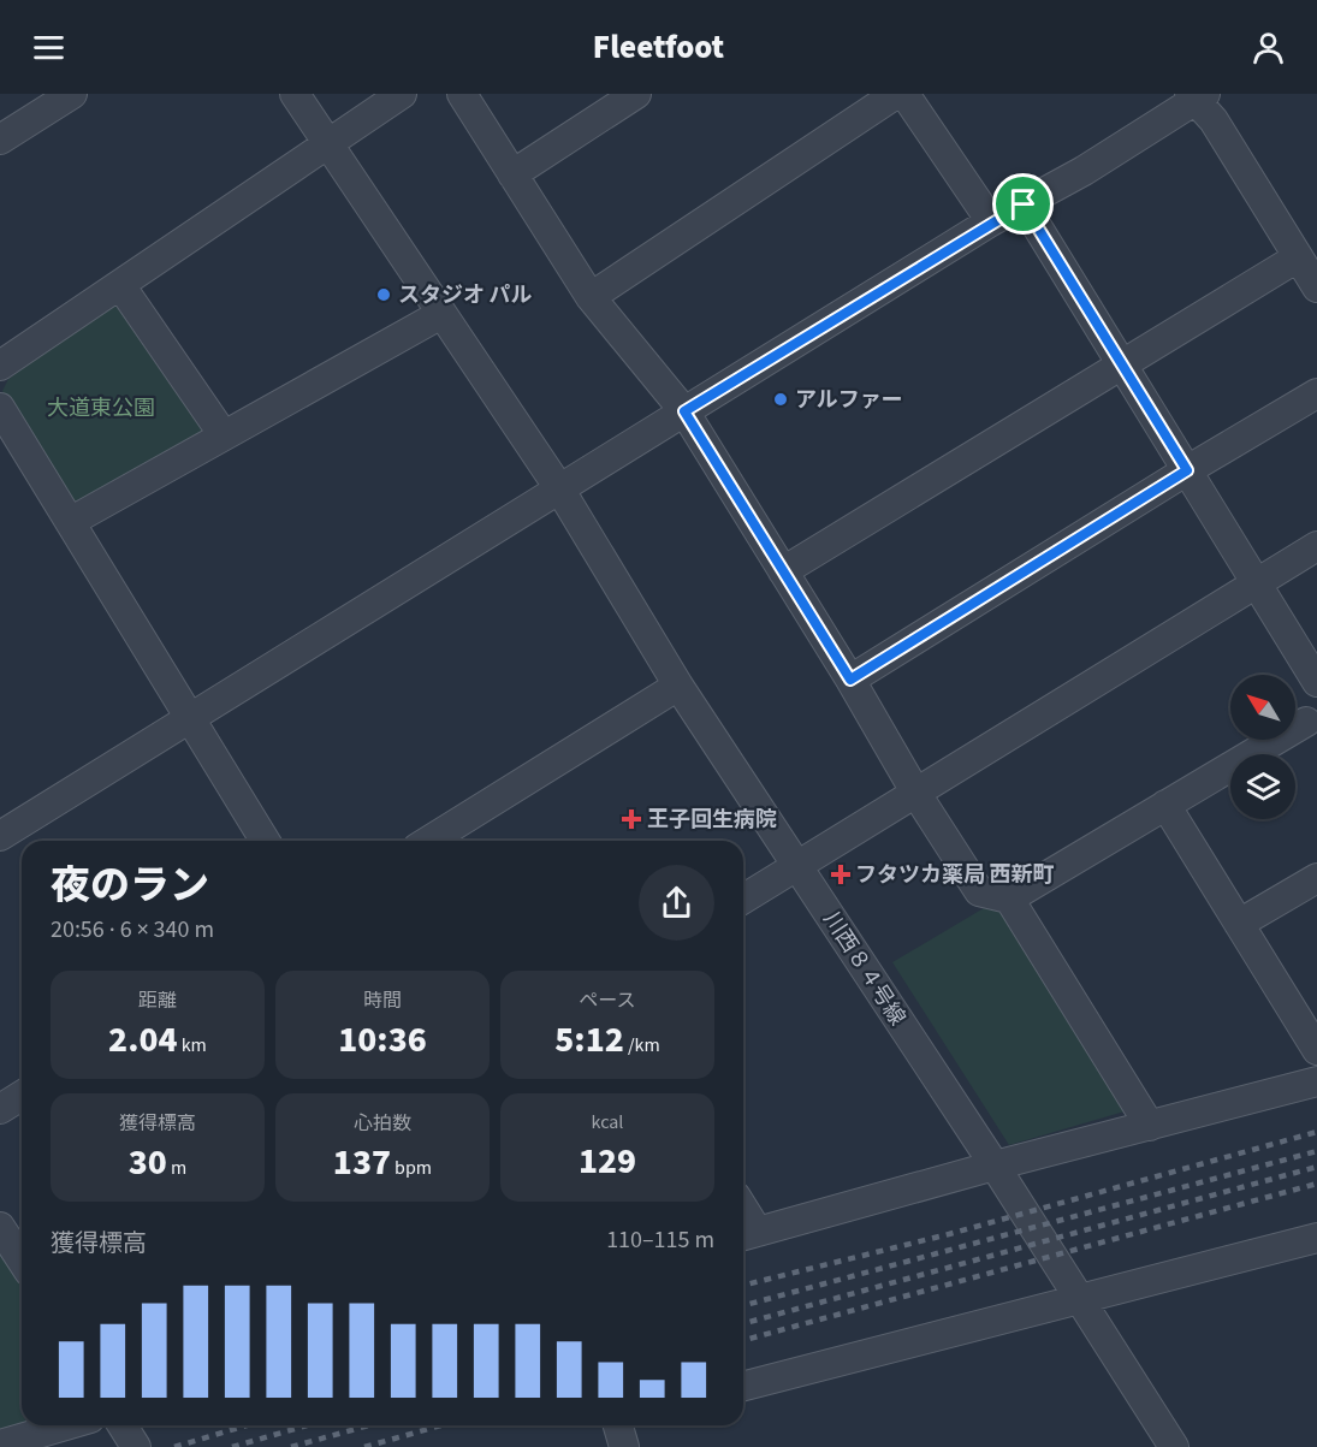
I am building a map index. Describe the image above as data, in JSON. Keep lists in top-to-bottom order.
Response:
{
  "streets": {
    "street": ["川西８４号線"]
  },
  "parks": ["大道東公園"],
  "places": {
    "other": ["スタジオ パル", "アルファー"],
    "health": ["王子回生病院", "フタツカ薬局 西新町"]
  },
  "north": "top left",
  "page": {
    "header": "Fleetfoot",
    "heading": ["夜のラン", "20:56 · 6 × 340 m"],
    "stats": [
      ["距離", "2.04 km"],
      ["時間", "10:36"],
      ["ペース", "5:12 /km"],
      ["獲得標高", "30 m"],
      ["心拍数", "137 bpm"],
      ["kcal", "129"]
    ],
    "chart": ["獲得標高", "110–115 m"]
  }
}
